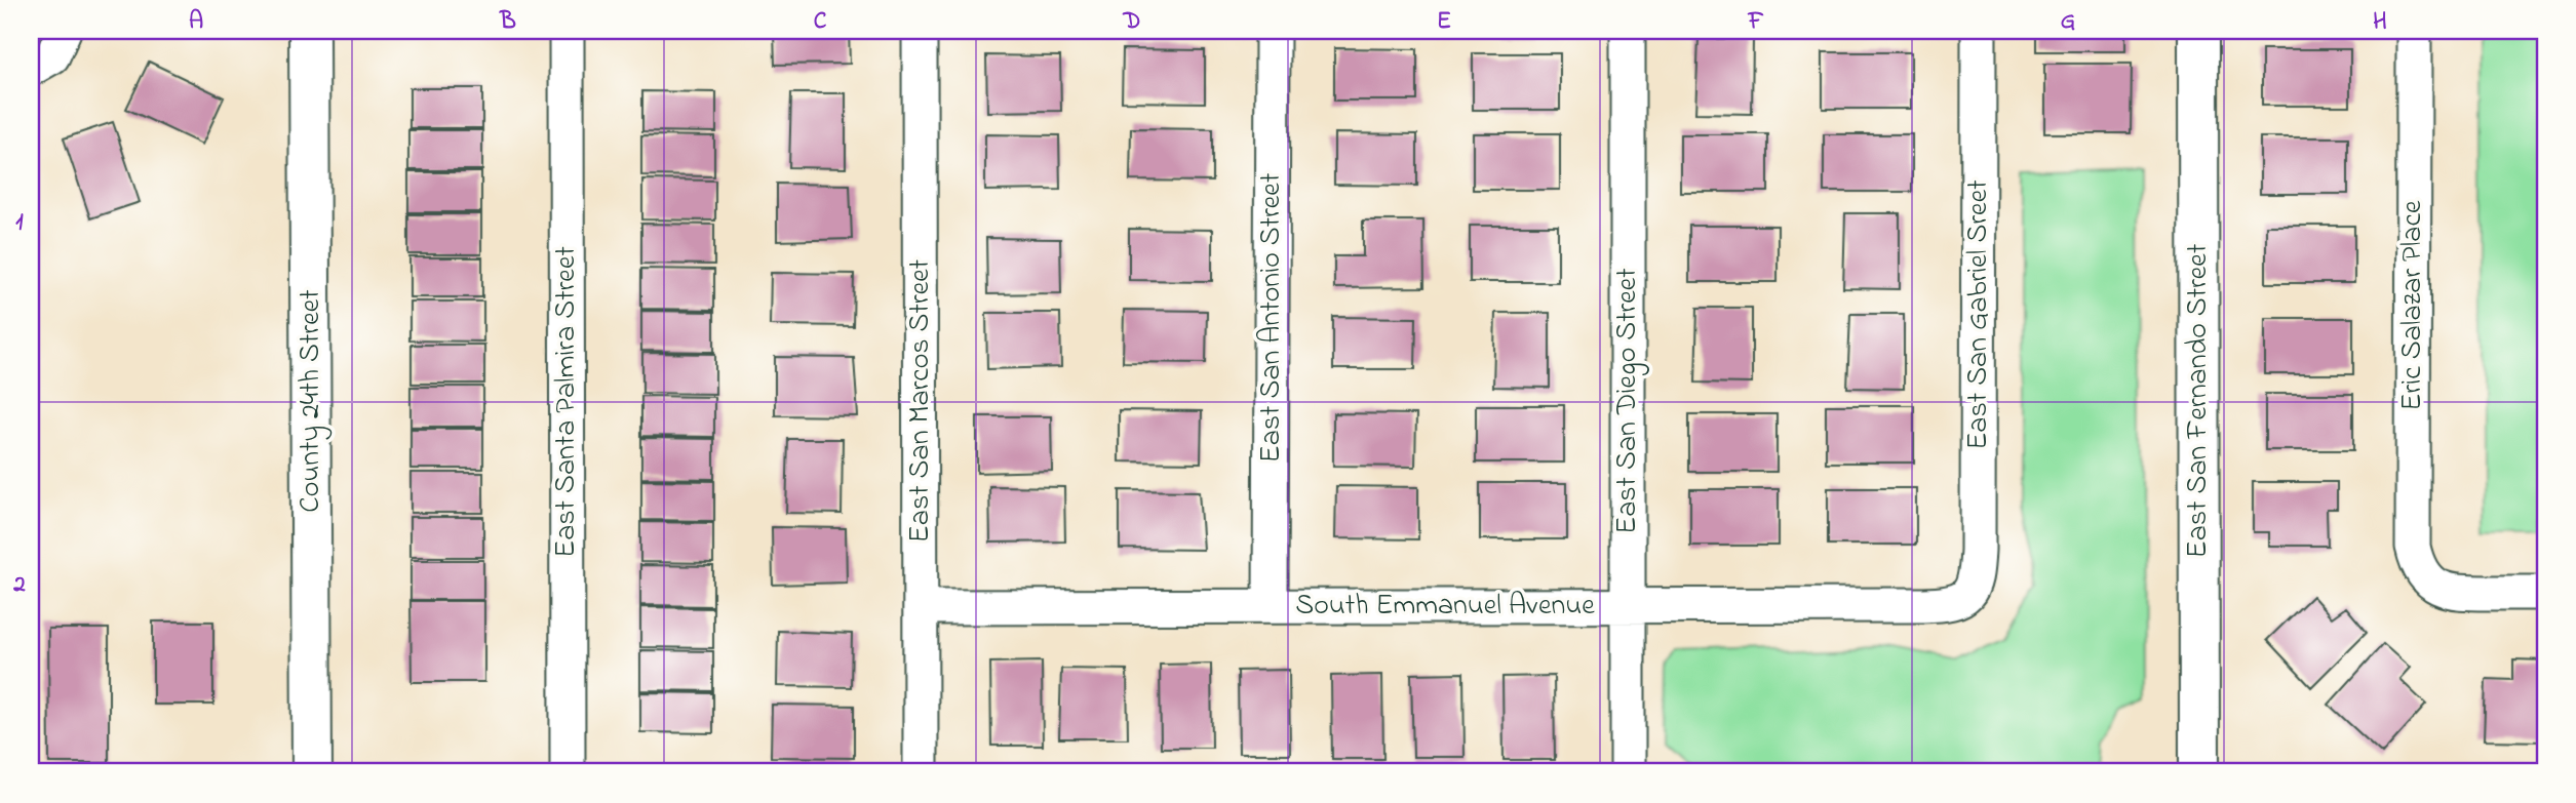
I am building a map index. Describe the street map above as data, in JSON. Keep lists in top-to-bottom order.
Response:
{
  "streets": {
    "street": [
      "Eric Salazar Place",
      "East San Gabriel Sreet",
      "East San Antonio Street",
      "County 24th Street",
      "East San Marcos Street",
      "East San Diego Street",
      "East San Fernando Street",
      "East Santa Palmira Street",
      "South Emmanuel Avenue"
    ]
  },
  "crossings": [
    ["East San Gabriel Sreet", "South Emmanuel Avenue"],
    ["East San Antonio Street", "South Emmanuel Avenue"],
    ["East San Marcos Street", "South Emmanuel Avenue"],
    ["East San Diego Street", "South Emmanuel Avenue"]
  ],
  "grid": {
    "columns": [
      "A",
      "B",
      "C",
      "D",
      "E",
      "F",
      "G",
      "H"
    ],
    "rows": ["1", "2"]
  }
}
